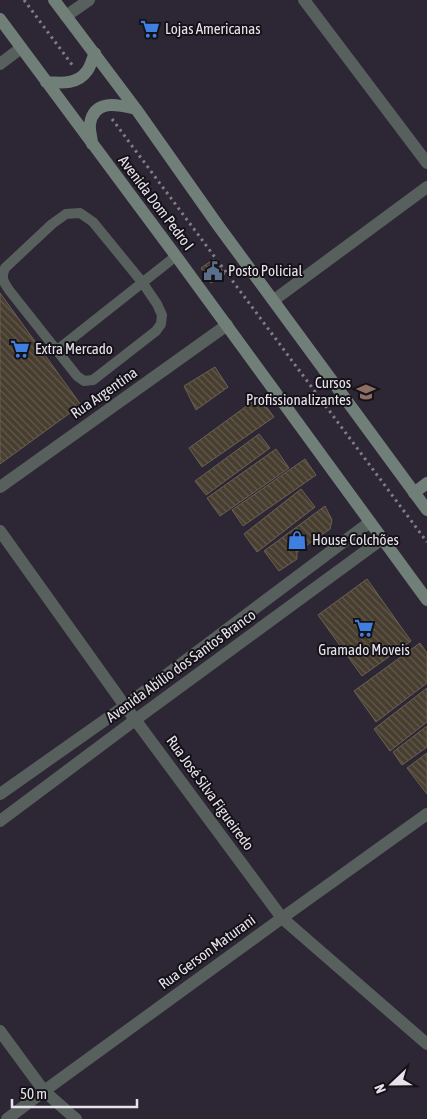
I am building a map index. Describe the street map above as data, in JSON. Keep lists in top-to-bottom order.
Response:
{
  "streets": {
    "main road": ["Avenida Dom Pedro I"],
    "street": [
      "Rua Argentina",
      "Avenida Abílio dos Santos Branco",
      "Rua José Silva Figueiredo",
      "Rua Gerson Maturani"
    ]
  },
  "crossings": [
    ["Avenida Dom Pedro I", "Rua Argentina"],
    ["Avenida Dom Pedro I", "Avenida Abílio dos Santos Branco"],
    ["Avenida Abílio dos Santos Branco", "Rua José Silva Figueiredo"],
    ["Rua José Silva Figueiredo", "Rua Gerson Maturani"]
  ],
  "places": {
    "supermarket": ["Lojas Americanas", "Extra Mercado", "Gramado Moveis"],
    "public building": ["Posto Policial"],
    "school or university": ["Cursos Profissionalizantes"],
    "shop": ["House Colchões"]
  },
  "scale_bar": "50 m",
  "north": "left"
}
